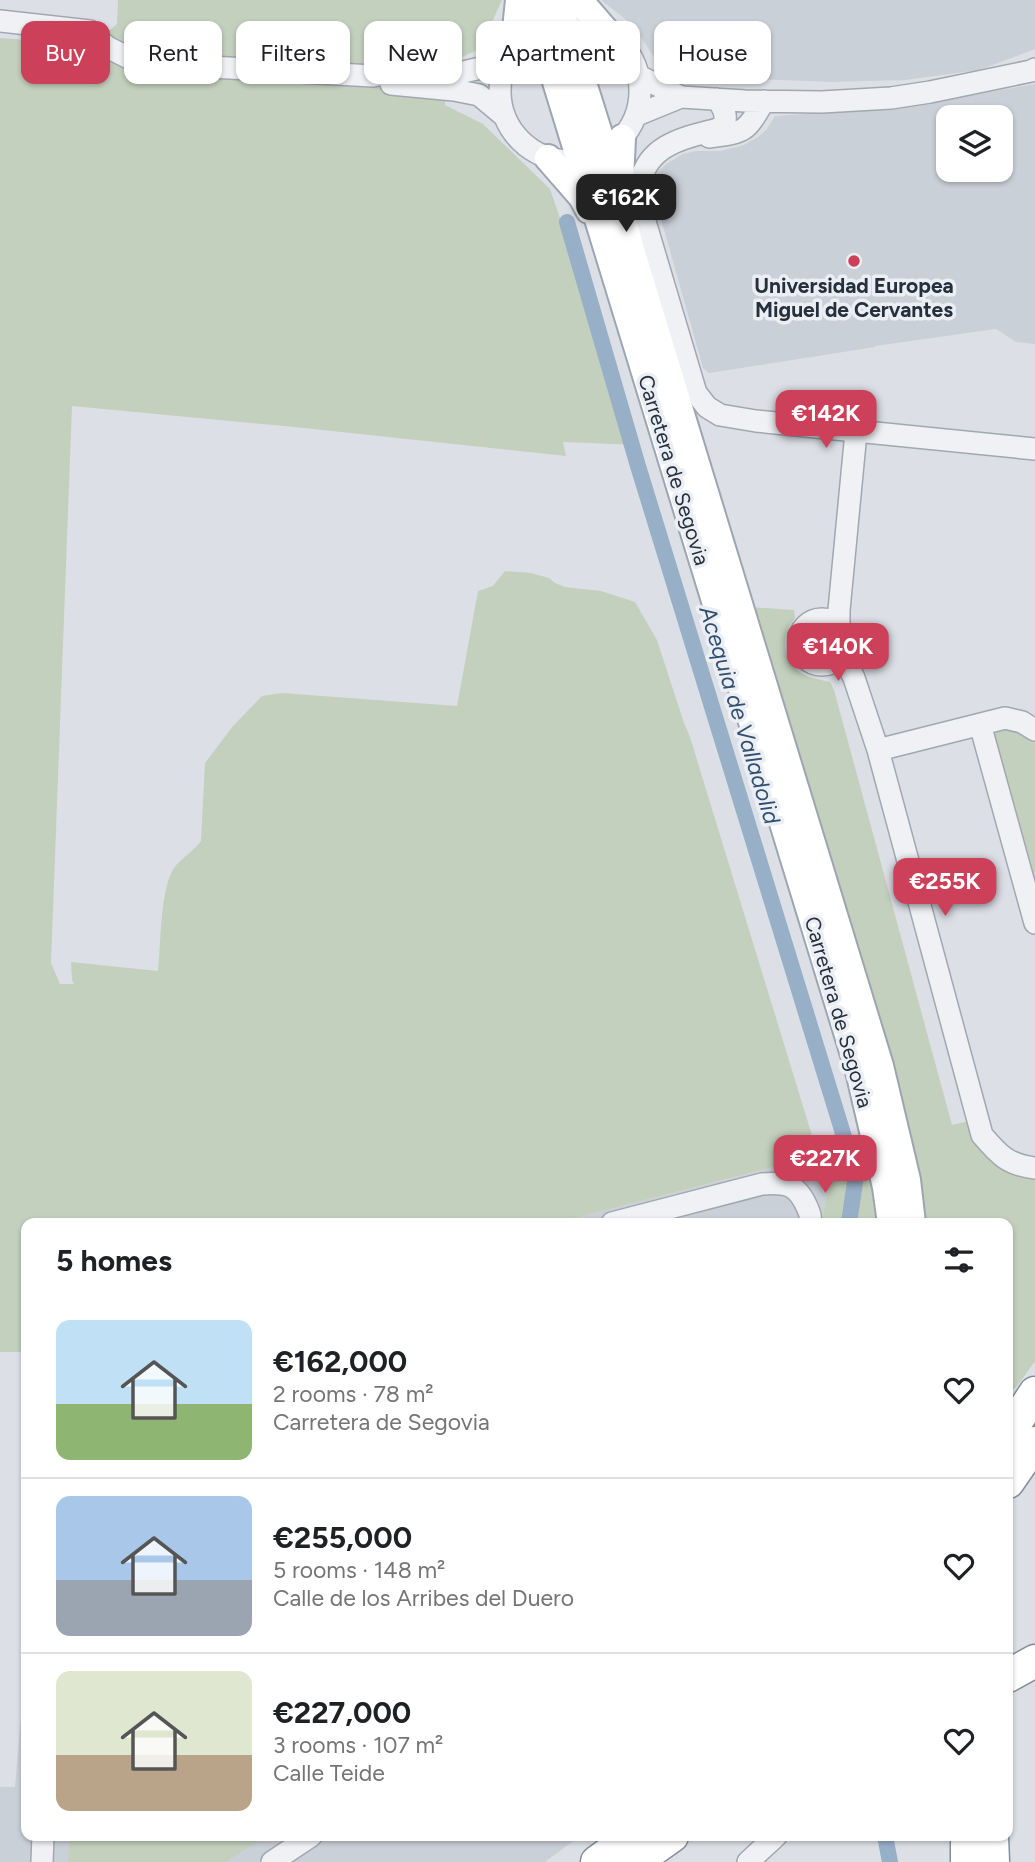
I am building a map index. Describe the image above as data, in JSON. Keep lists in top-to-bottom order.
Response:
{
  "streets": {
    "main road": ["Carretera de Segovia"]
  },
  "water": ["Acequia de Valladolid"],
  "places": ["Universidad Europea Miguel de Cervantes"],
  "page": {
    "chip": [
      "Buy",
      "Rent",
      "Filters",
      "New",
      "Apartment",
      "House"
    ],
    "price": [
      "€162K",
      "€142K",
      "€140K",
      "€255K",
      "€227K"
    ],
    "heading": "5 homes",
    "list": [
      {
        "name": "€162,000",
        "note": "2 rooms · 78 m² · Carretera de Segovia"
      },
      {
        "name": "€255,000",
        "note": "5 rooms · 148 m² · Calle de los Arribes del Duero"
      },
      {
        "name": "€227,000",
        "note": "3 rooms · 107 m² · Calle Teide"
      }
    ]
  }
}
